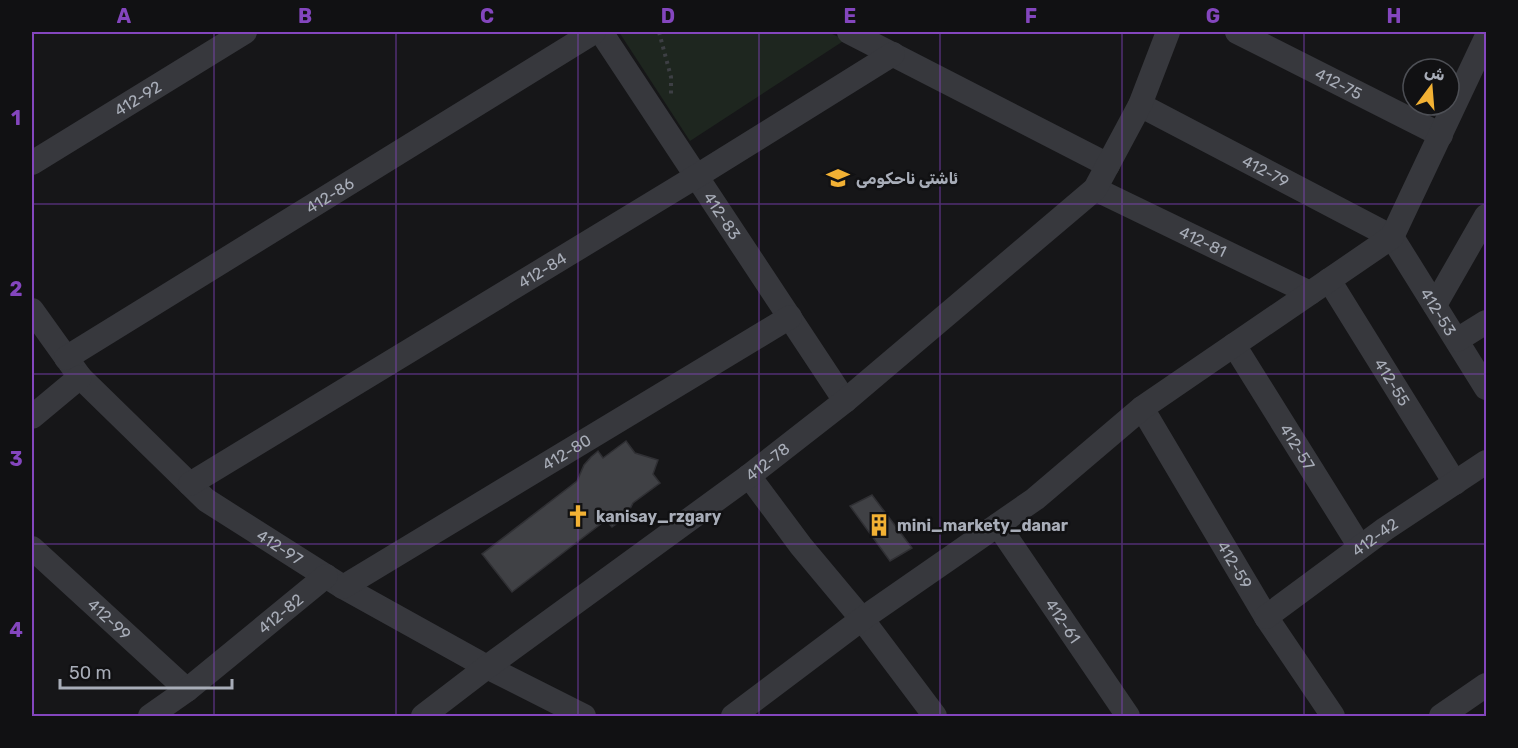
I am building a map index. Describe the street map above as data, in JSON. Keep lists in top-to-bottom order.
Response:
{
  "streets": {
    "street": [
      "412-75",
      "412-92",
      "412-79",
      "412-86",
      "412-83",
      "412-81",
      "412-84",
      "412-53",
      "412-55",
      "412-57",
      "412-80",
      "412-78",
      "412-42",
      "412-97",
      "412-59",
      "412-82",
      "412-99",
      "412-61"
    ]
  },
  "crossings": [
    ["412-79", "412-53"],
    ["412-86", "412-97"],
    ["412-83", "412-84"],
    ["412-83", "412-80"],
    ["412-83", "412-78"],
    ["412-81", "412-55"],
    ["412-81", "412-78"],
    ["412-84", "412-97"],
    ["412-55", "412-42"],
    ["412-57", "412-42"],
    ["412-80", "412-97"],
    ["412-80", "412-82"],
    ["412-78", "412-97"],
    ["412-42", "412-59"],
    ["412-97", "412-82"],
    ["412-82", "412-99"]
  ],
  "places": {
    "school or university": ["ئاشتی ناحکومی"],
    "church": ["kanisay_rzgary"],
    "building": ["mini_markety_danar"]
  },
  "scale_bar": "50 m",
  "north": "top",
  "grid": {
    "columns": [
      "A",
      "B",
      "C",
      "D",
      "E",
      "F",
      "G",
      "H"
    ],
    "rows": [
      "1",
      "2",
      "3",
      "4"
    ]
  }
}
